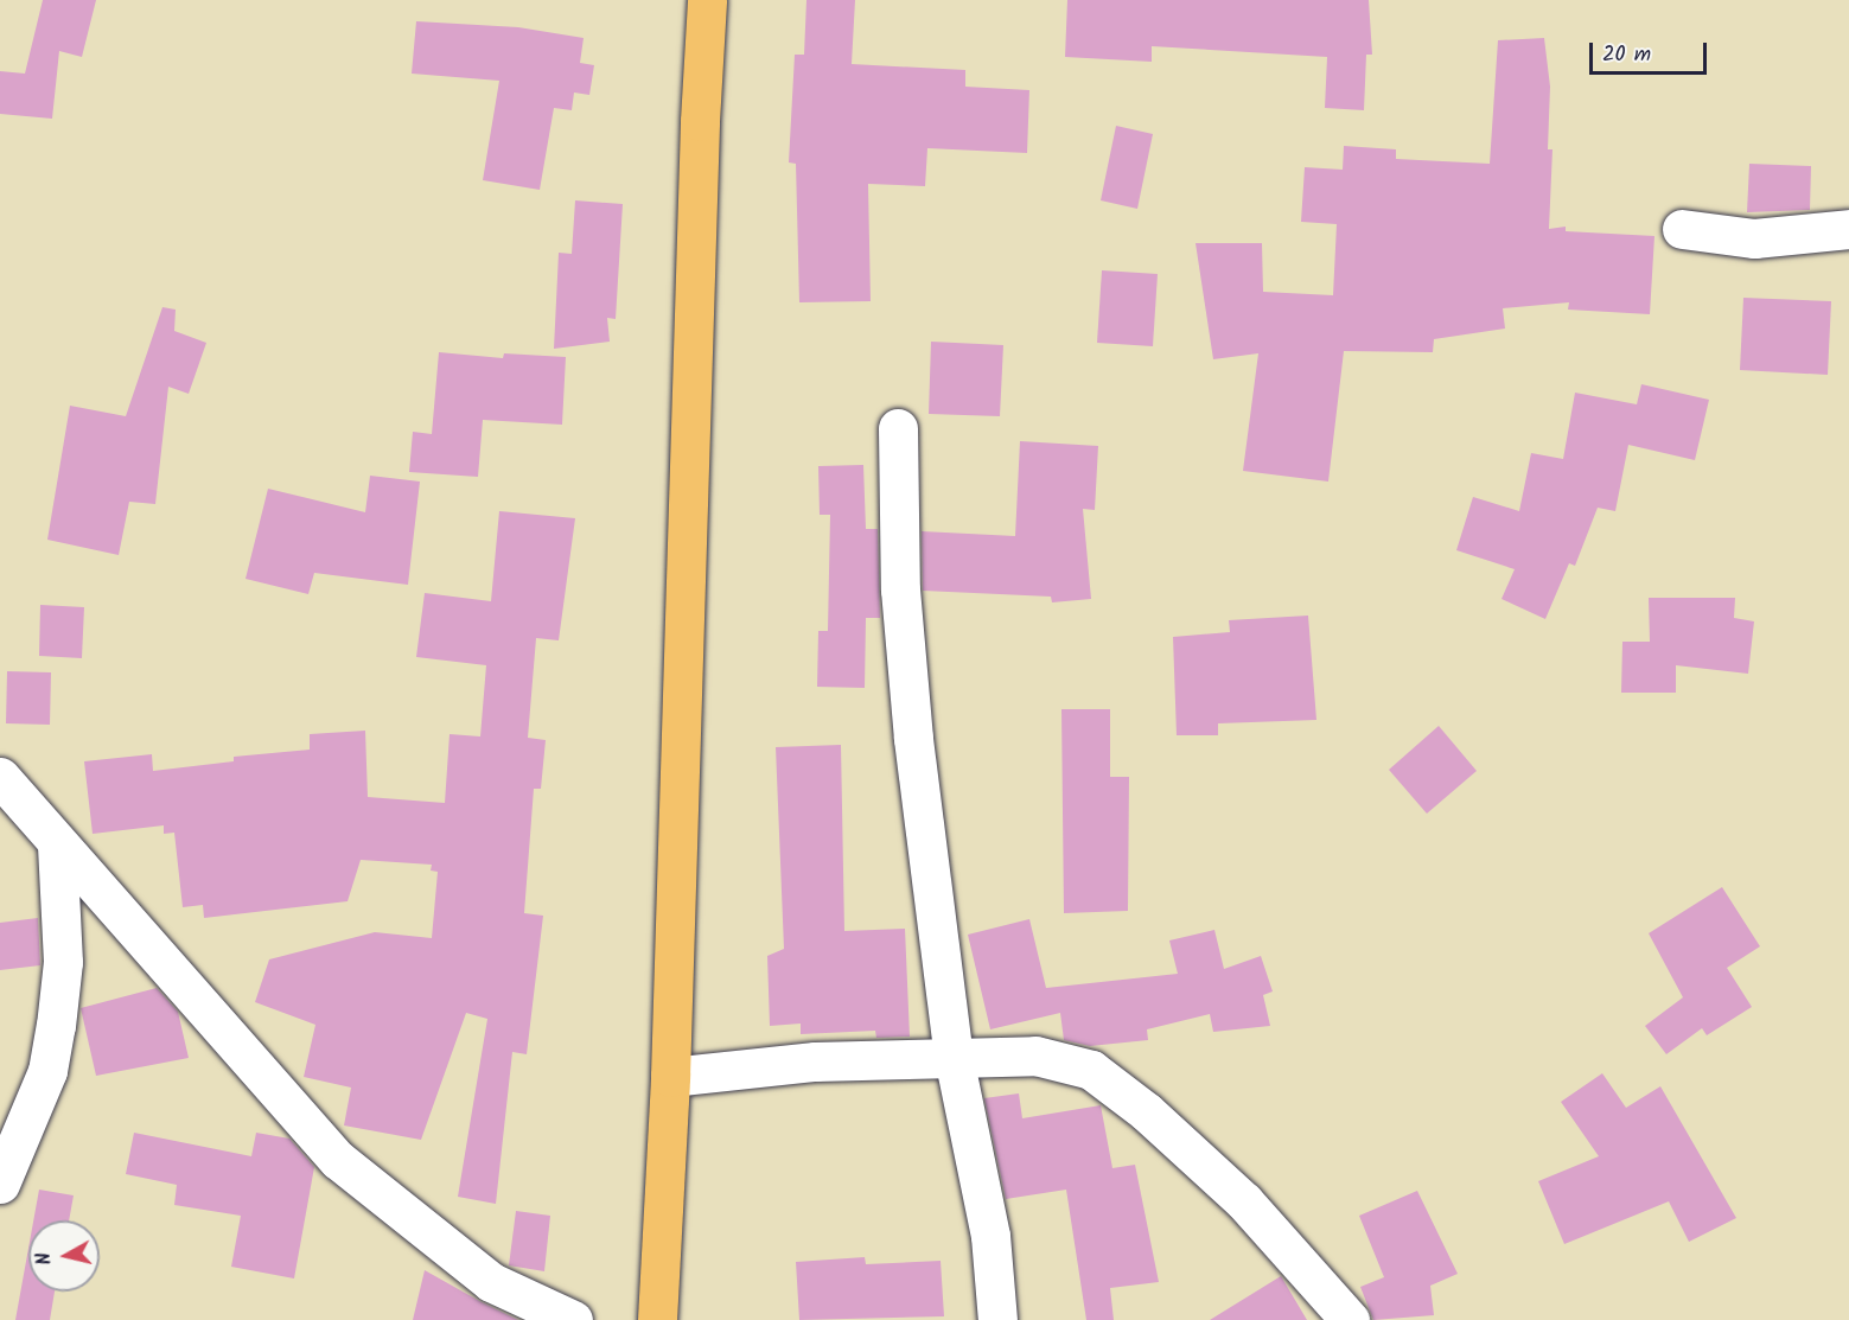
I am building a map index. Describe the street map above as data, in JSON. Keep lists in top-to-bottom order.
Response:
{
  "scale_bar": "20 m",
  "north": "left"
}
